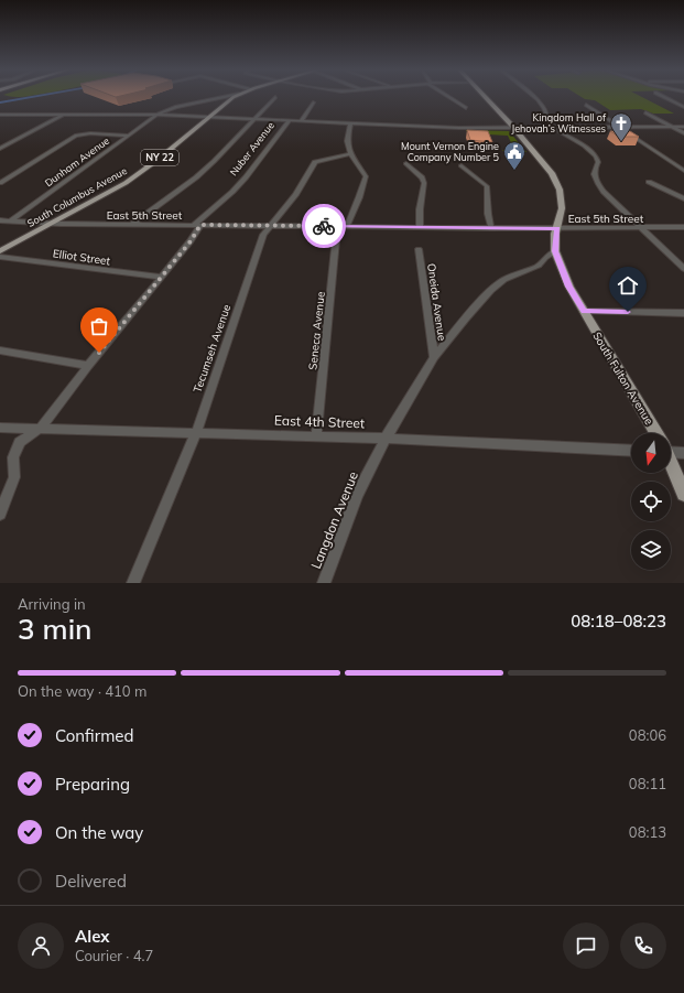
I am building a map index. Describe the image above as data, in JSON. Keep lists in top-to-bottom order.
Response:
{
  "streets": {
    "main road": ["NY 22", "South Columbus Avenue", "South Fulton Avenue"],
    "street": [
      "Nuber Avenue",
      "Dunham Avenue",
      "East 5th Street",
      "Elliot Street",
      "Oneida Avenue",
      "Seneca Avenue",
      "Tecumseh Avenue",
      "East 4th Street",
      "Langdon Avenue"
    ]
  },
  "crossings": [
    ["Nuber Avenue", "East 5th Street"],
    ["Nuber Avenue", "Elliot Street"],
    ["Nuber Avenue", "East 4th Street"],
    ["Dunham Avenue", "East 5th Street"],
    ["South Columbus Avenue", "East 5th Street"],
    ["East 5th Street", "Seneca Avenue"],
    ["East 5th Street", "Tecumseh Avenue"],
    ["East 5th Street", "South Fulton Avenue"],
    ["Oneida Avenue", "Langdon Avenue"],
    ["Seneca Avenue", "East 4th Street"],
    ["Tecumseh Avenue", "East 4th Street"],
    ["South Fulton Avenue", "Langdon Avenue"],
    ["East 4th Street", "Langdon Avenue"]
  ],
  "places": {
    "church": ["Kingdom Hall of Jehovah’s Witnesses"],
    "public building": ["Mount Vernon Engine Company Number 5"]
  },
  "north": "bottom",
  "page": {
    "heading": ["3 min", "Arriving in", "08:18–08:23"],
    "panel": ["Alex", "Courier · 4.7"],
    "bar": "On the way · 410 m",
    "list": [
      ["Confirmed", "08:06"],
      ["Preparing", "08:11"],
      ["On the way", "08:13"],
      "Delivered"
    ]
  }
}
